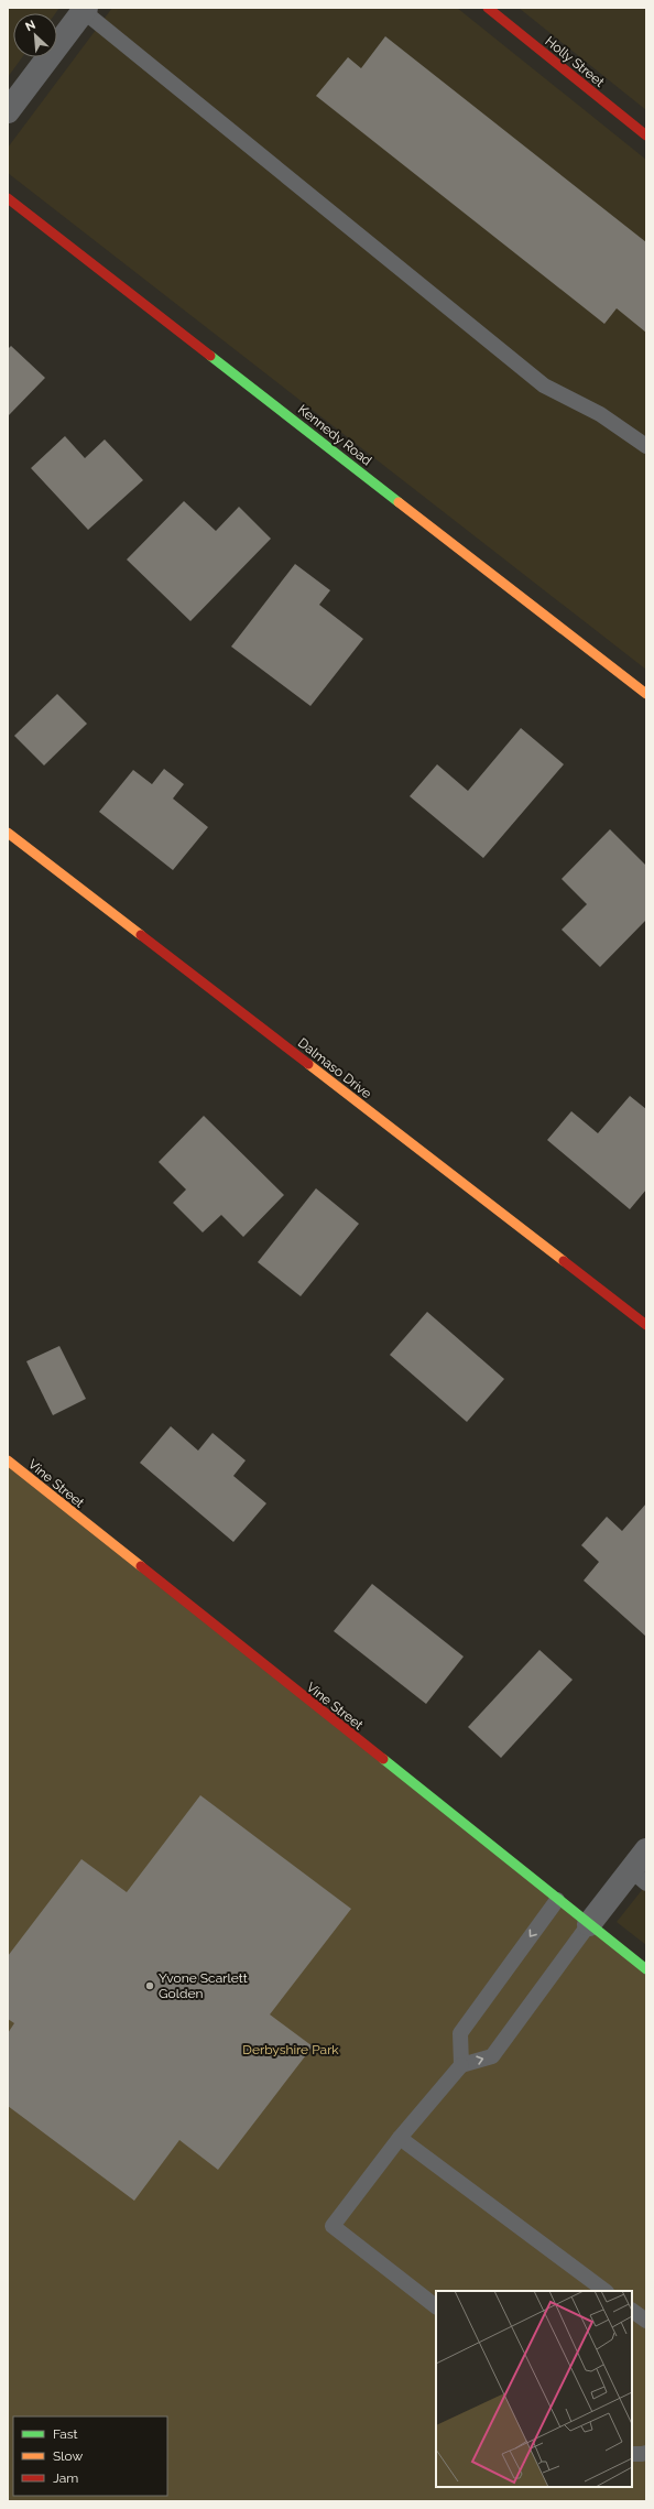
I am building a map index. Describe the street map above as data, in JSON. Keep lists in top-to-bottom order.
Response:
{
  "streets": {
    "street": [
      "Holly Street",
      "Kennedy Road",
      "Dalmaso Drive",
      "Vine Street"
    ]
  },
  "parks": ["Derbyshire Park"],
  "places": ["Yvone Scarlett Golden"],
  "legend": ["Fast", "Slow", "Jam"],
  "north": "top left"
}
